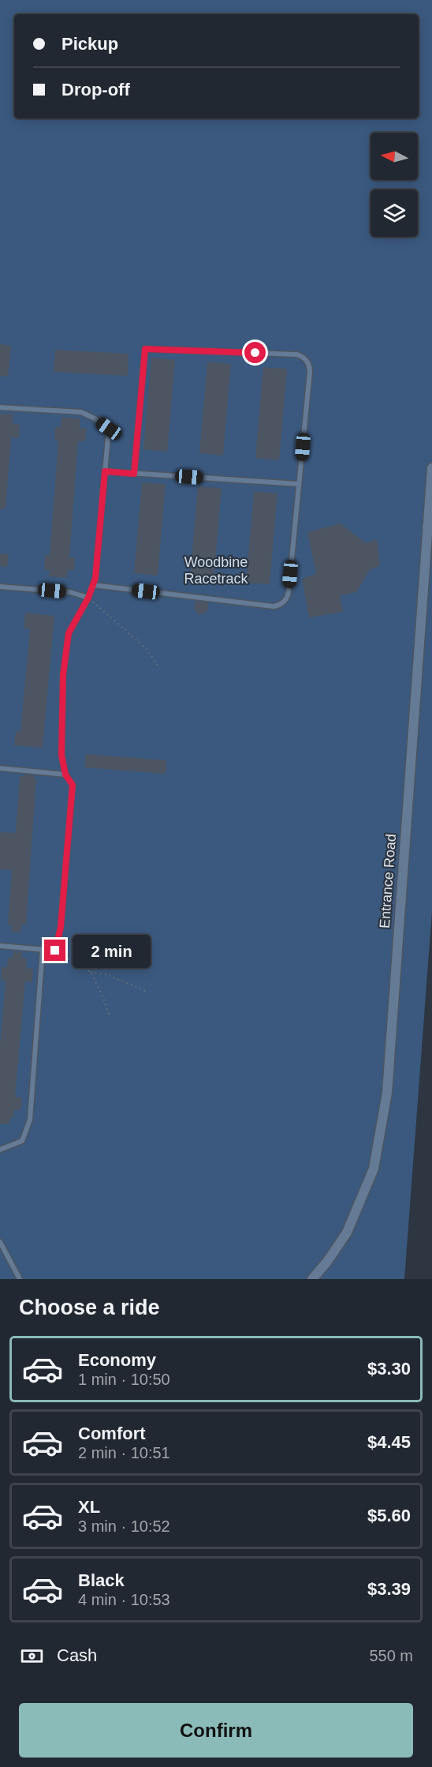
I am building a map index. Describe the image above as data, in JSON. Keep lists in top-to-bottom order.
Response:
{
  "streets": {
    "street": ["Entrance Road"]
  },
  "parks": ["Woodbine Racetrack"],
  "north": "left",
  "page": {
    "banner": ["Pickup", "Drop-off"],
    "bubble": "2 min",
    "heading": "Choose a ride",
    "list": [
      {
        "name": "Economy",
        "note": "1 min · 10:50",
        "value": "$3.30"
      },
      {
        "name": "Comfort",
        "note": "2 min · 10:51",
        "value": "$4.45"
      },
      {
        "name": "XL",
        "note": "3 min · 10:52",
        "value": "$5.60"
      },
      {
        "name": "Black",
        "note": "4 min · 10:53",
        "value": "$3.39"
      }
    ],
    "pay": ["Cash", "550 m"],
    "buttons": "Confirm"
  }
}
